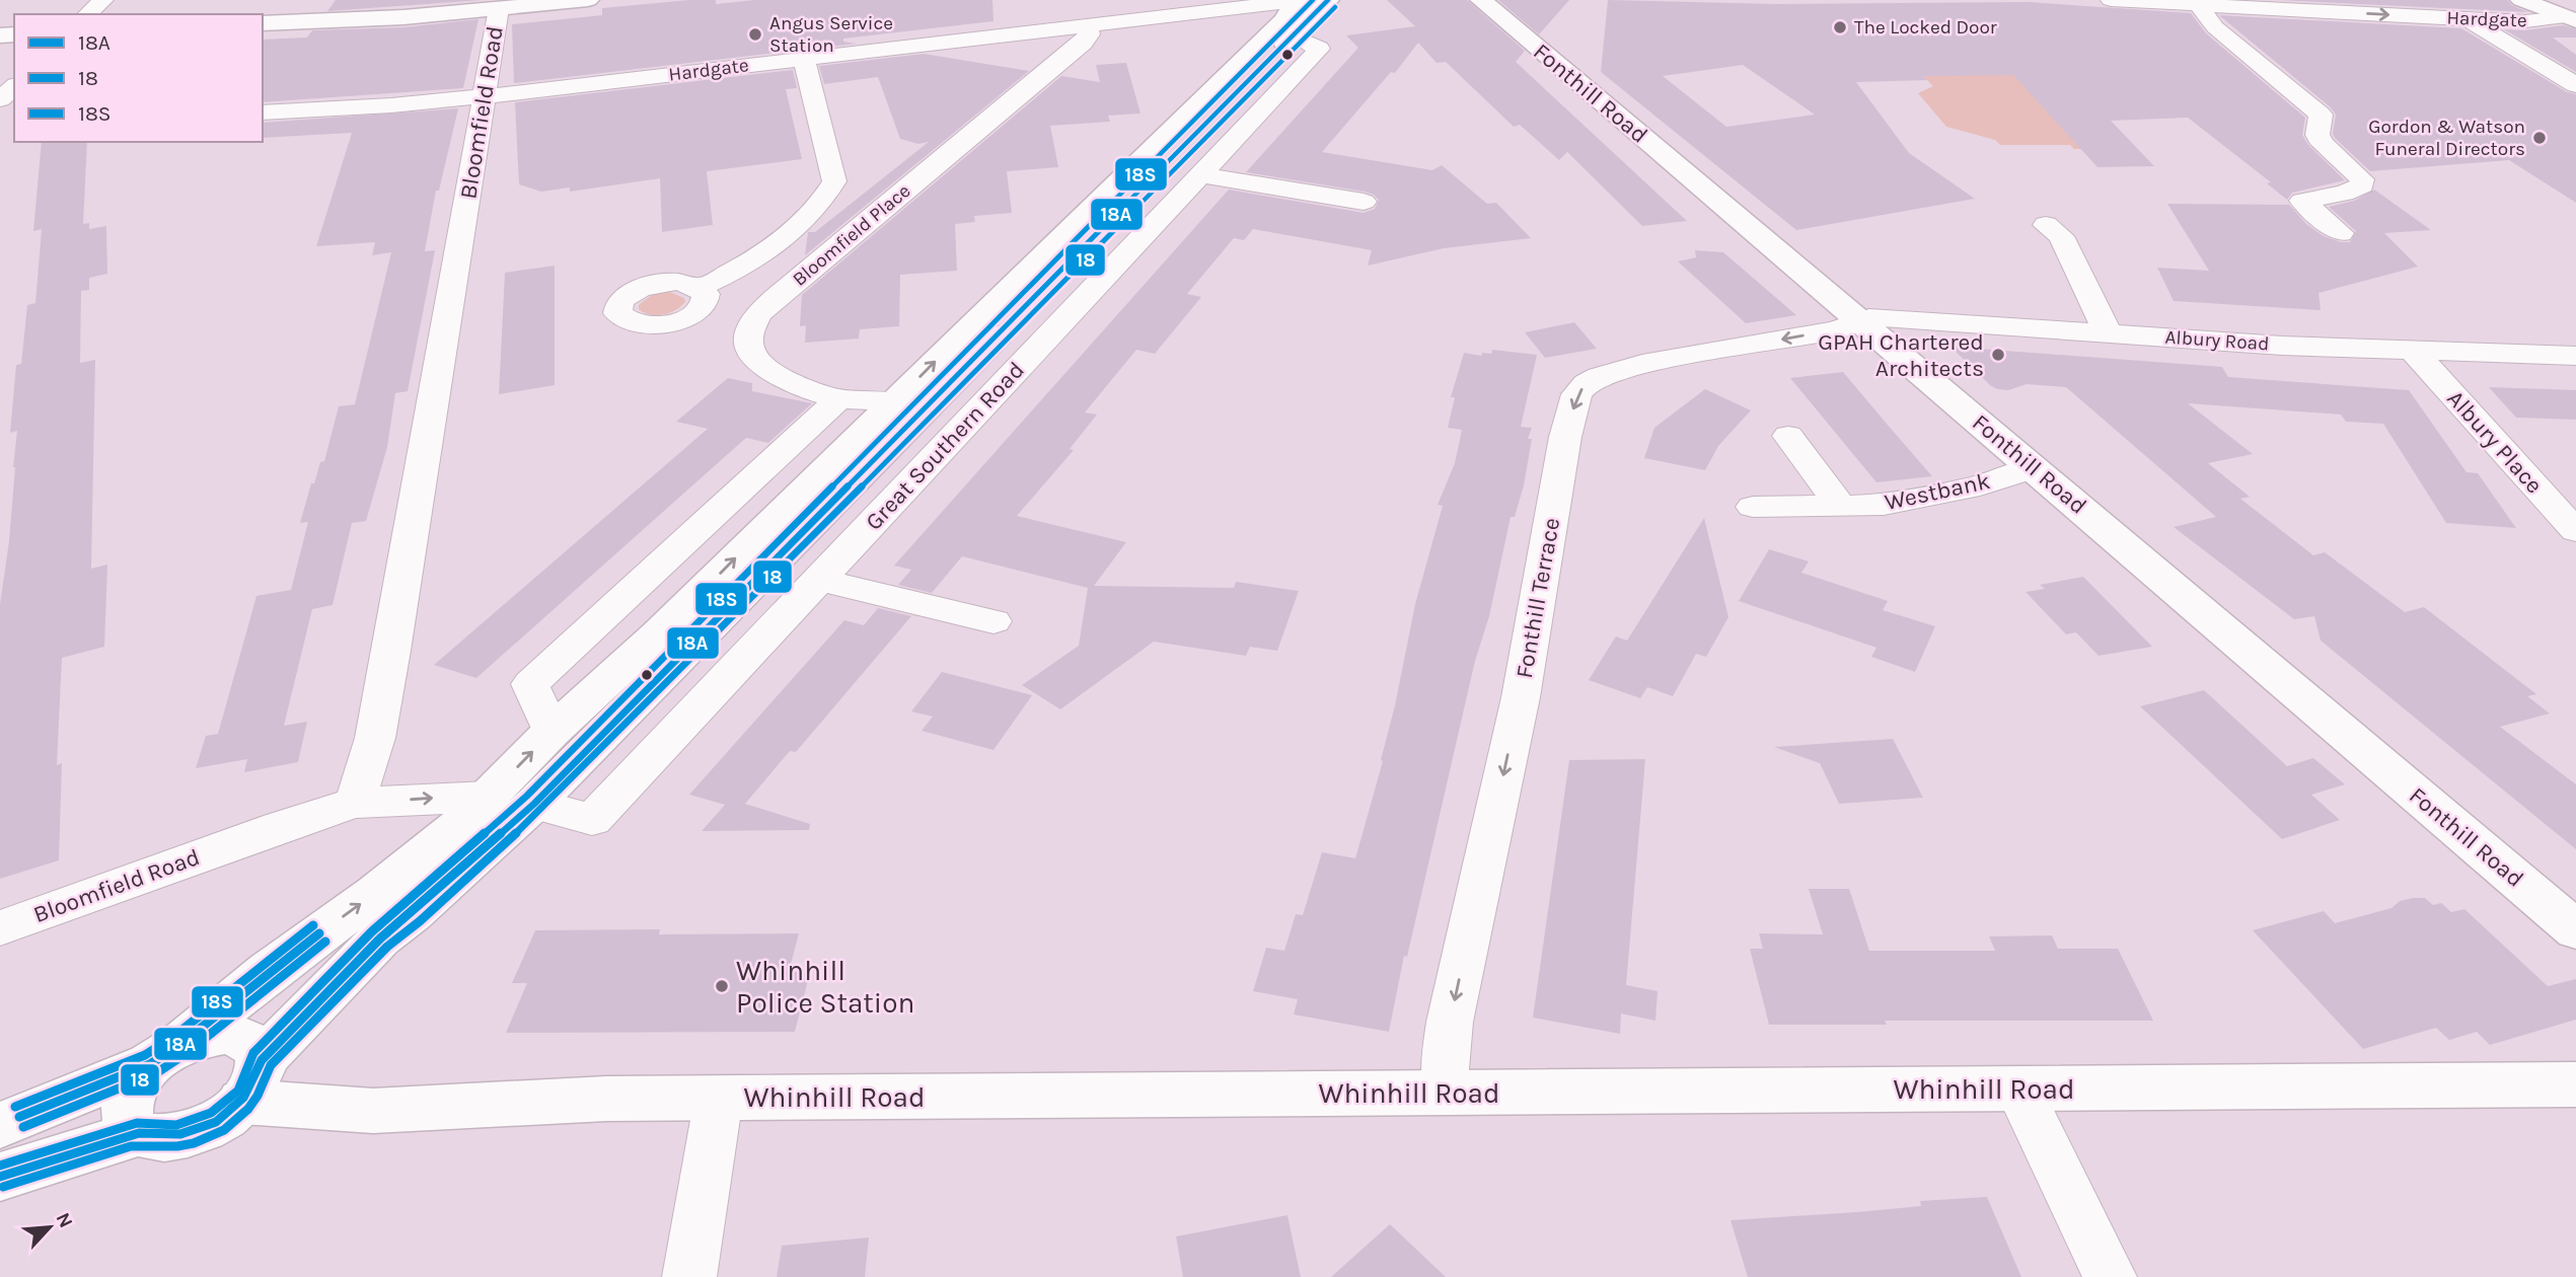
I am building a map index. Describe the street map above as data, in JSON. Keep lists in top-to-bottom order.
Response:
{
  "streets": {
    "main road": ["Fonthill Road", "Great Southern Road", "Whinhill Road"],
    "street": [
      "Hardgate",
      "Bloomfield Road",
      "Bloomfield Place",
      "Albury Road",
      "Albury Place",
      "Westbank",
      "Fonthill Terrace"
    ]
  },
  "crossings": [
    ["Hardgate", "Bloomfield Road"],
    ["Hardgate", "Bloomfield Place"],
    ["Hardgate", "Great Southern Road"],
    ["Fonthill Road", "Albury Road"],
    ["Fonthill Road", "Westbank"],
    ["Fonthill Road", "Fonthill Terrace"],
    ["Albury Road", "Albury Place"],
    ["Albury Road", "Fonthill Terrace"],
    ["Great Southern Road", "Whinhill Road"],
    ["Fonthill Terrace", "Whinhill Road"]
  ],
  "one_way": ["Fonthill Terrace"],
  "places": [
    "The Locked Door",
    "Angus Service Station",
    "Gordon & Watson Funeral Directors",
    "GPAH Chartered Architects",
    "Whinhill Police Station"
  ],
  "lines": ["transit line 18A", "transit line 18S", "transit line 18"],
  "legend": ["18A", "18", "18S"],
  "north": "top right"
}
